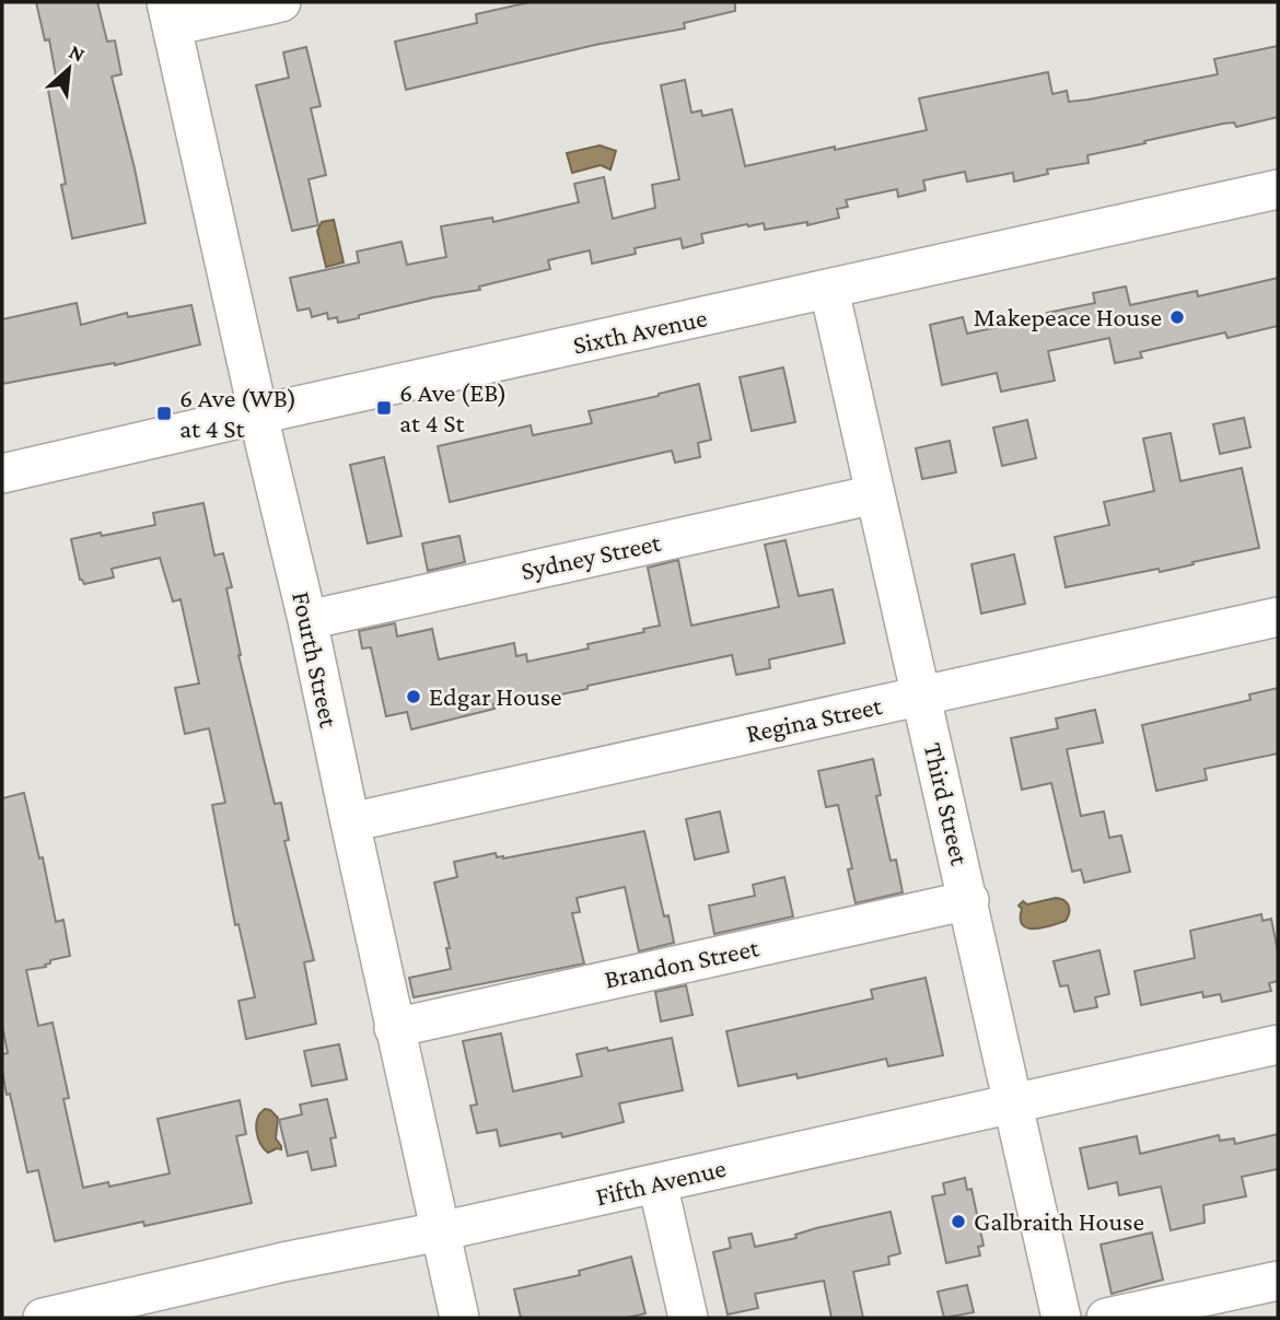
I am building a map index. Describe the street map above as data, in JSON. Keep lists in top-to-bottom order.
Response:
{
  "streets": {
    "street": [
      "Sixth Avenue",
      "Sydney Street",
      "Fourth Street",
      "Regina Street",
      "Third Street",
      "Brandon Street",
      "Fifth Avenue"
    ]
  },
  "crossings": [
    ["Sixth Avenue", "Fourth Street"],
    ["Sixth Avenue", "Third Street"],
    ["Sydney Street", "Fourth Street"],
    ["Sydney Street", "Third Street"],
    ["Fourth Street", "Regina Street"],
    ["Fourth Street", "Brandon Street"],
    ["Fourth Street", "Fifth Avenue"],
    ["Regina Street", "Third Street"],
    ["Third Street", "Brandon Street"],
    ["Third Street", "Fifth Avenue"]
  ],
  "places": {
    "other": ["Makepeace House", "Edgar House", "Galbraith House"],
    "transit": ["6 Ave (EB) at 4 St", "6 Ave (WB) at 4 St"]
  },
  "north": "top right"
}
